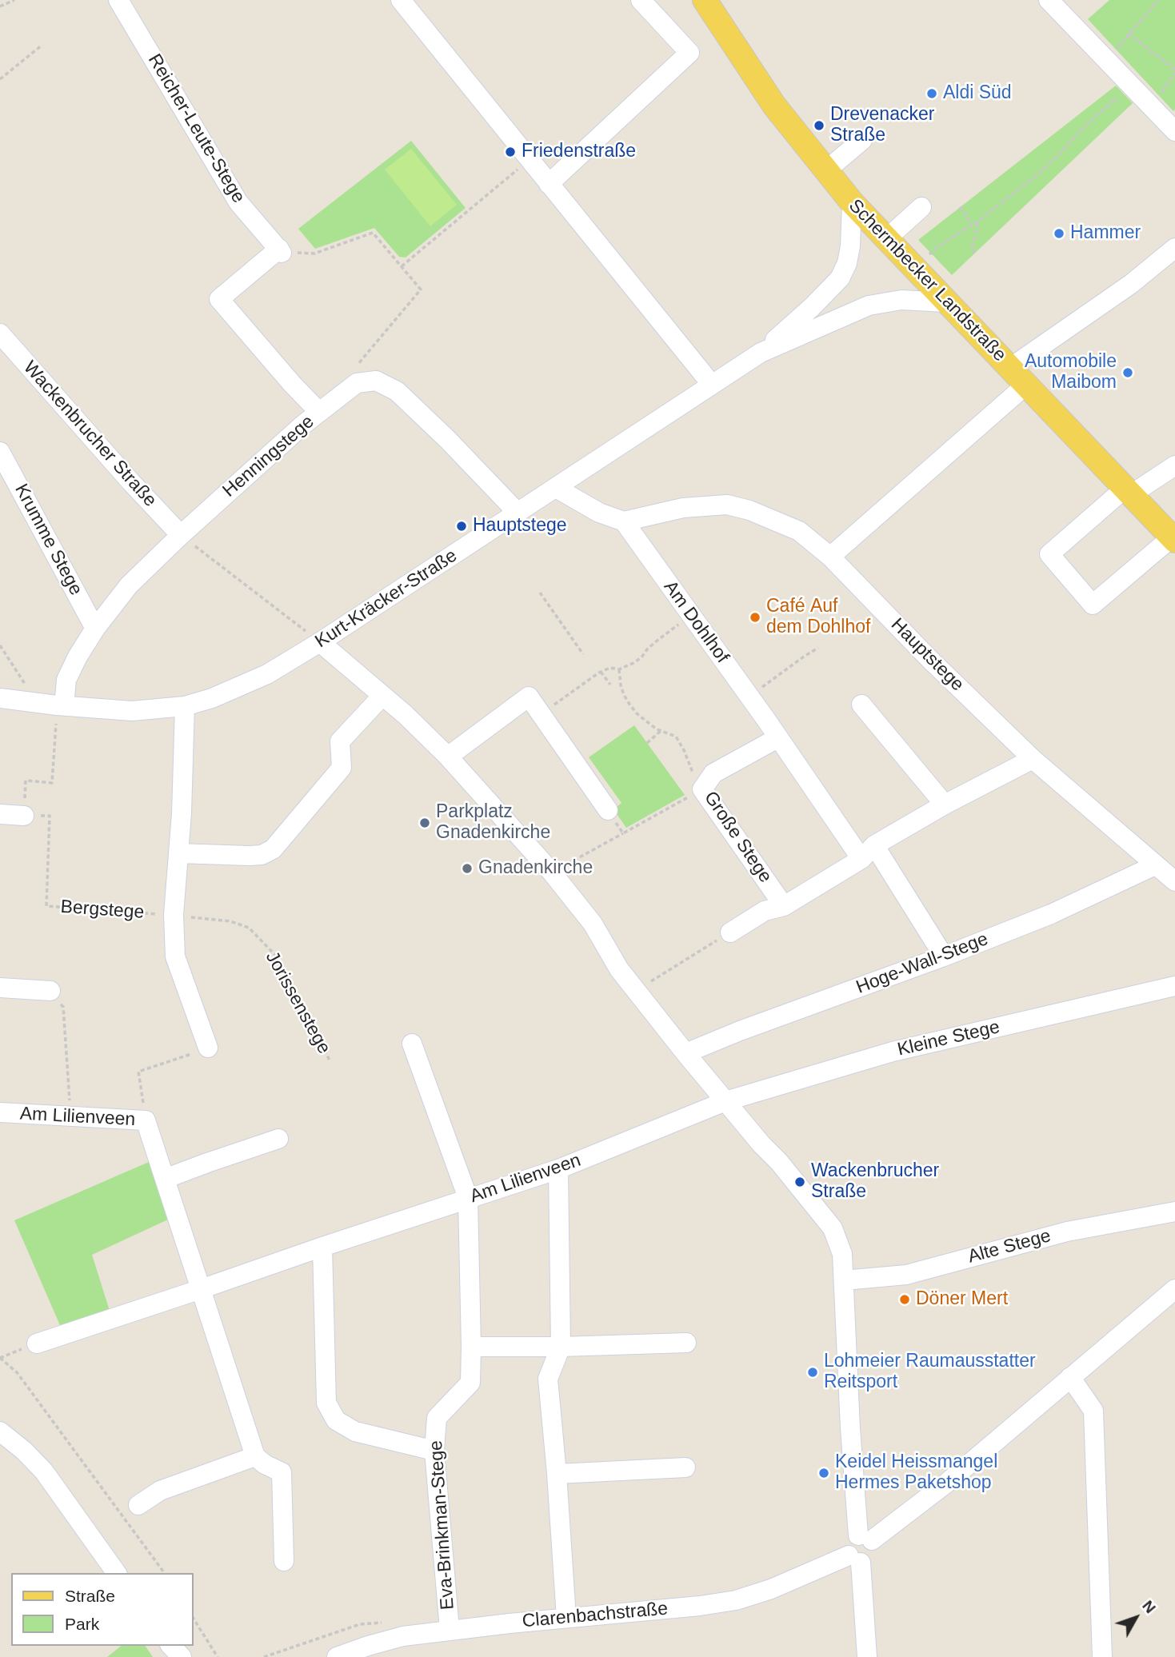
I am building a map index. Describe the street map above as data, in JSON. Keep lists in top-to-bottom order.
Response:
{
  "streets": {
    "main road": ["Schermbecker Landstraße"],
    "street": [
      "Reicher-Leute-Stege",
      "Wackenbrucher Straße",
      "Henningstege",
      "Krumme Stege",
      "Kurt-Kräcker-Straße",
      "Am Dohlhof",
      "Hauptstege",
      "Große Stege",
      "Hoge-Wall-Stege",
      "Kleine Stege",
      "Am Lilienveen",
      "Alte Stege",
      "Eva-Brinkman-Stege",
      "Clarenbachstraße"
    ],
    "path": ["Bergstege", "Jorissenstege"]
  },
  "crossings": [
    ["Schermbecker Landstraße", "Kurt-Kräcker-Straße"],
    ["Wackenbrucher Straße", "Henningstege"],
    ["Henningstege", "Krumme Stege"],
    ["Henningstege", "Kurt-Kräcker-Straße"],
    ["Am Dohlhof", "Hauptstege"],
    ["Am Dohlhof", "Große Stege"],
    ["Hauptstege", "Große Stege"],
    ["Hauptstege", "Hoge-Wall-Stege"],
    ["Bergstege", "Jorissenstege"],
    ["Kleine Stege", "Am Lilienveen"],
    ["Am Lilienveen", "Eva-Brinkman-Stege"],
    ["Eva-Brinkman-Stege", "Clarenbachstraße"]
  ],
  "places": [
    "Aldi Süd",
    "Drevenacker Straße",
    "Friedenstraße",
    "Hammer",
    "Automobile Maibom",
    "Hauptstege",
    "Café Auf dem Dohlhof",
    "Parkplatz Gnadenkirche",
    "Gnadenkirche",
    "Wackenbrucher Straße",
    "Döner Mert",
    "Lohmeier Raumausstatter Reitsport",
    "Keidel Heissmangel Hermes Paketshop"
  ],
  "legend": ["Straße", "Park"],
  "north": "top right"
}
